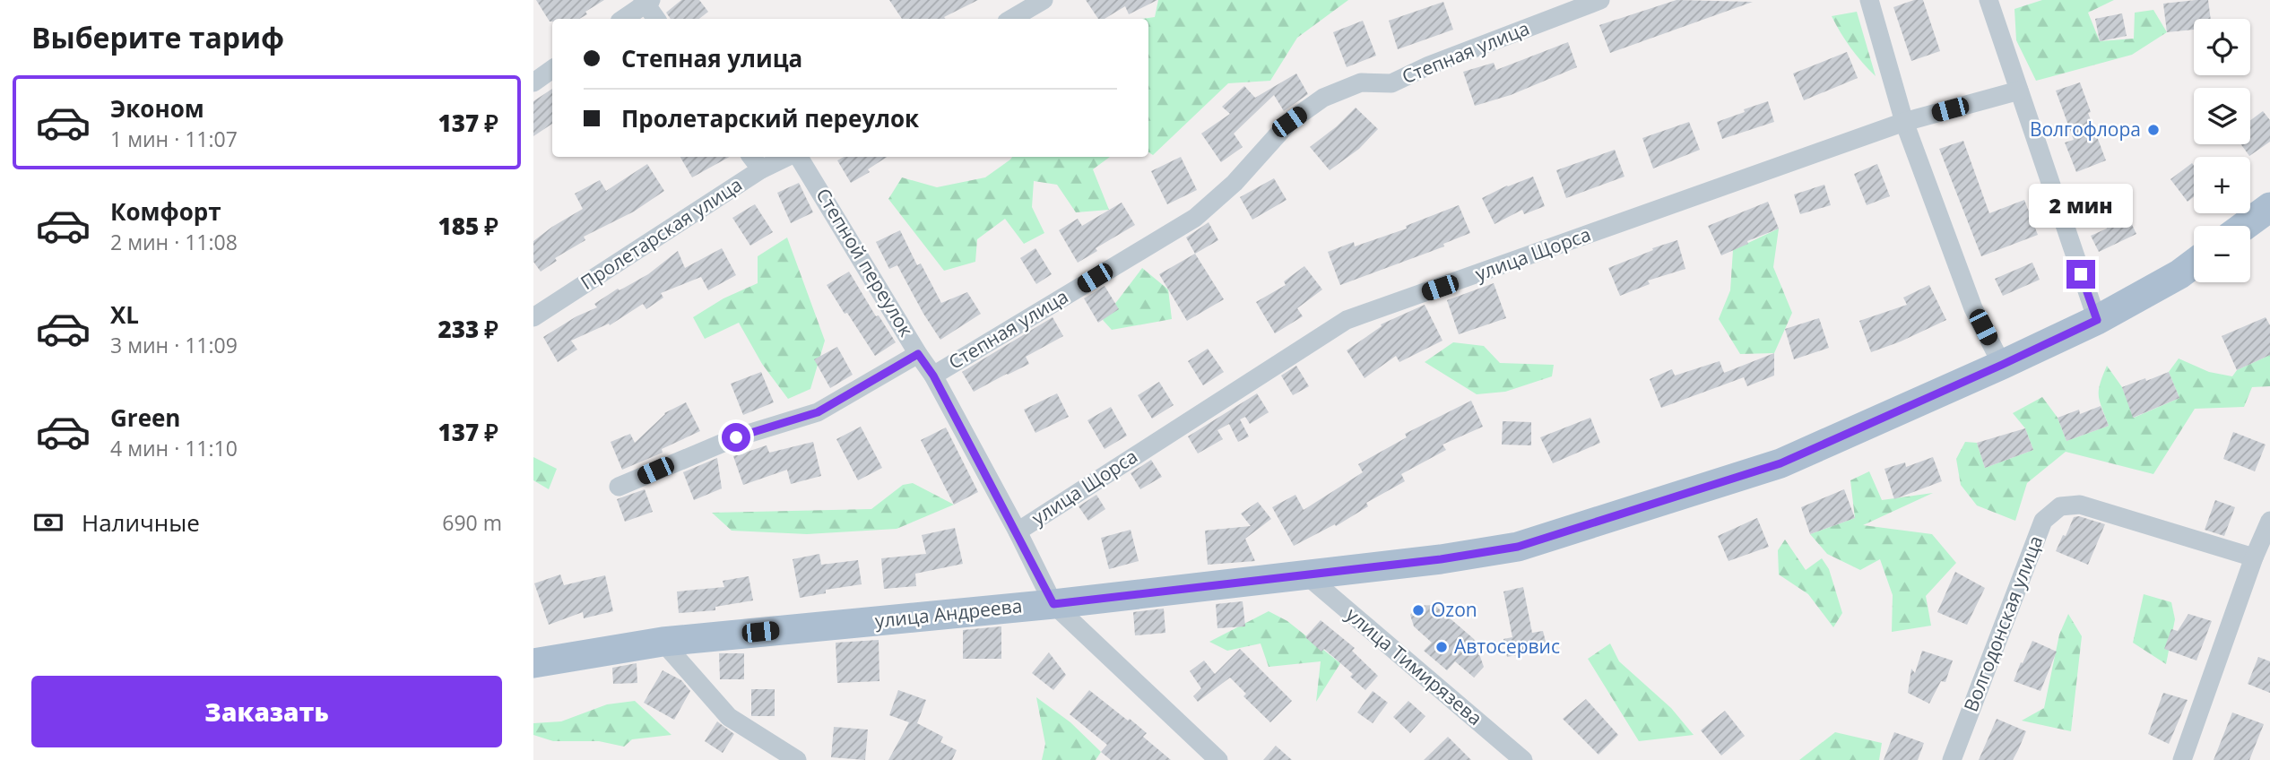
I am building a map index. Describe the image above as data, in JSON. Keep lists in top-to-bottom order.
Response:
{
  "streets": {
    "main road": ["улица Андреева"],
    "street": [
      "Степная улица",
      "Пролетарская улица",
      "улица Щорса",
      "Степной переулок",
      "Волгодонская улица",
      "улица Тимирязева"
    ]
  },
  "crossings": [
    ["Степная улица", "Степной переулок"],
    ["улица Щорса", "Степной переулок"],
    ["Степной переулок", "улица Андреева"],
    ["улица Андреева", "улица Тимирязева"]
  ],
  "places": ["Волгофлора", "Ozon", "Автосервис"],
  "page": {
    "heading": "Выберите тариф",
    "map_buttons": ["+", "−"],
    "banner": ["Степная улица", "Пролетарский переулок"],
    "list": [
      {
        "name": "Эконом",
        "note": "1 мин · 11:07",
        "value": "137 ₽"
      },
      {
        "name": "Комфорт",
        "note": "2 мин · 11:08",
        "value": "185 ₽"
      },
      {
        "name": "XL",
        "note": "3 мин · 11:09",
        "value": "233 ₽"
      },
      {
        "name": "Green",
        "note": "4 мин · 11:10",
        "value": "137 ₽"
      }
    ],
    "bubble": "2 мин",
    "pay": ["Наличные", "690 m"],
    "buttons": "Заказать"
  }
}
